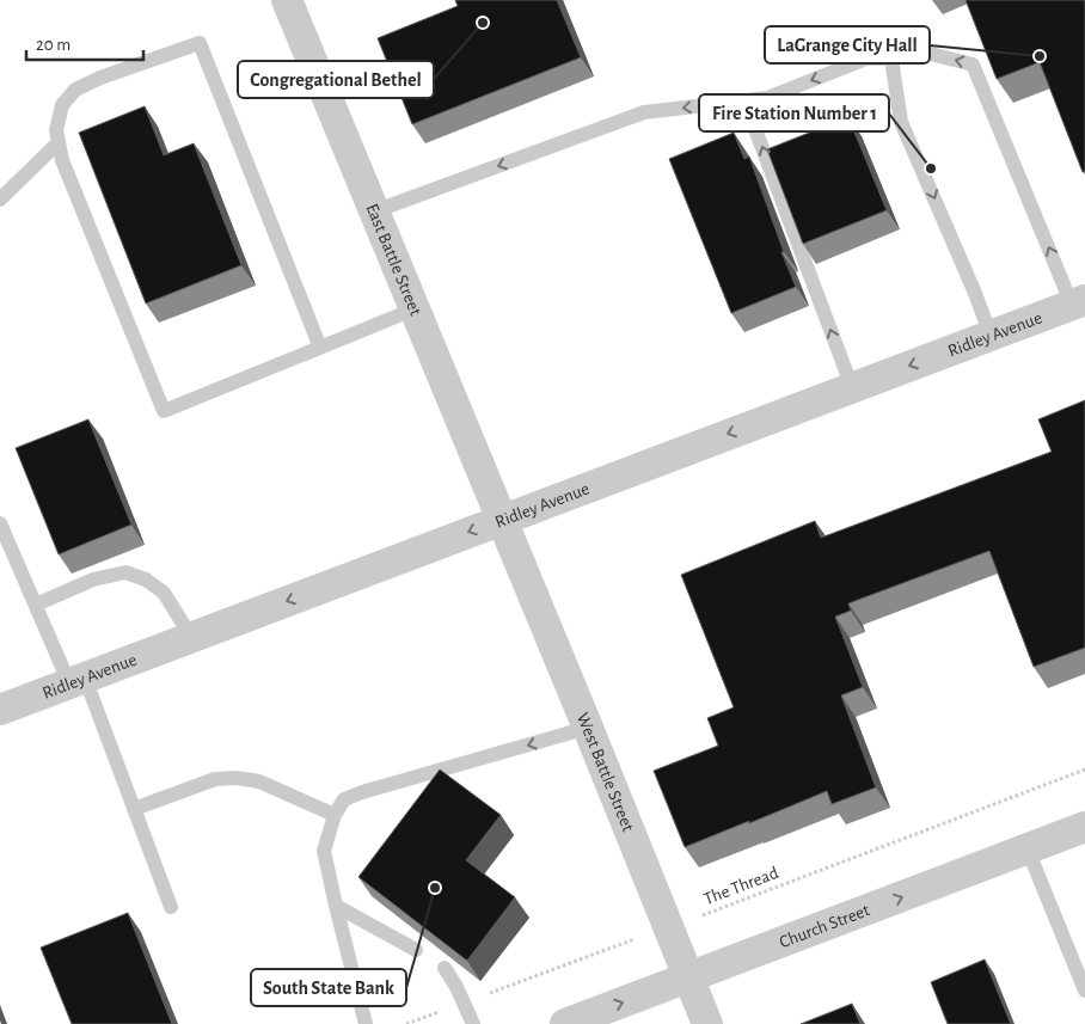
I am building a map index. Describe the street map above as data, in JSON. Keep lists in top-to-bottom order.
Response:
{
  "streets": {
    "street": [
      "East Battle Street",
      "Ridley Avenue",
      "West Battle Street",
      "Church Street"
    ],
    "path": ["The Thread"]
  },
  "crossings": [
    ["East Battle Street", "Ridley Avenue"],
    ["East Battle Street", "West Battle Street"],
    ["Ridley Avenue", "West Battle Street"],
    ["West Battle Street", "The Thread"],
    ["West Battle Street", "Church Street"]
  ],
  "one_way": ["Ridley Avenue", "Church Street"],
  "places": [
    "Congregational Bethel",
    "LaGrange City Hall",
    "Fire Station Number 1",
    "South State Bank"
  ],
  "scale_bar": "20 m"
}
